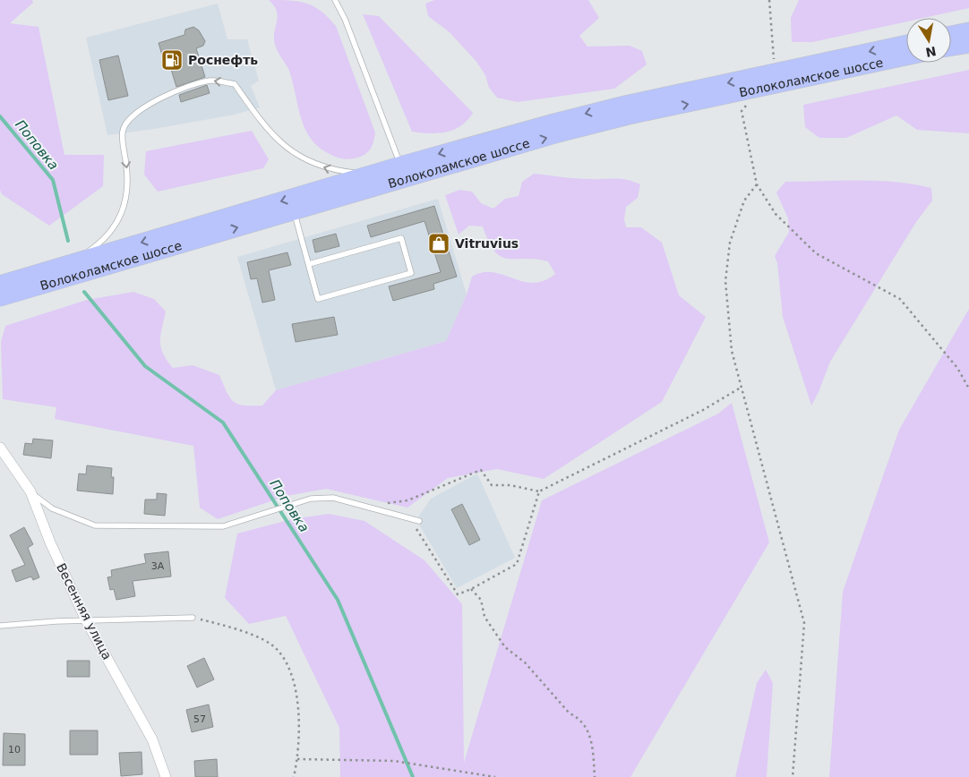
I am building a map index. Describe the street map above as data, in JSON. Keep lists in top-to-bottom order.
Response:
{
  "streets": {
    "main road": ["Волоколамское шоссе"],
    "street": ["Весенняя улица"]
  },
  "water": ["Поповка"],
  "places": {
    "fuel station": ["Роснефть"],
    "shop": ["Vitruvius"]
  },
  "house_numbers": ["3А", "57", "10"],
  "north": "bottom"
}
